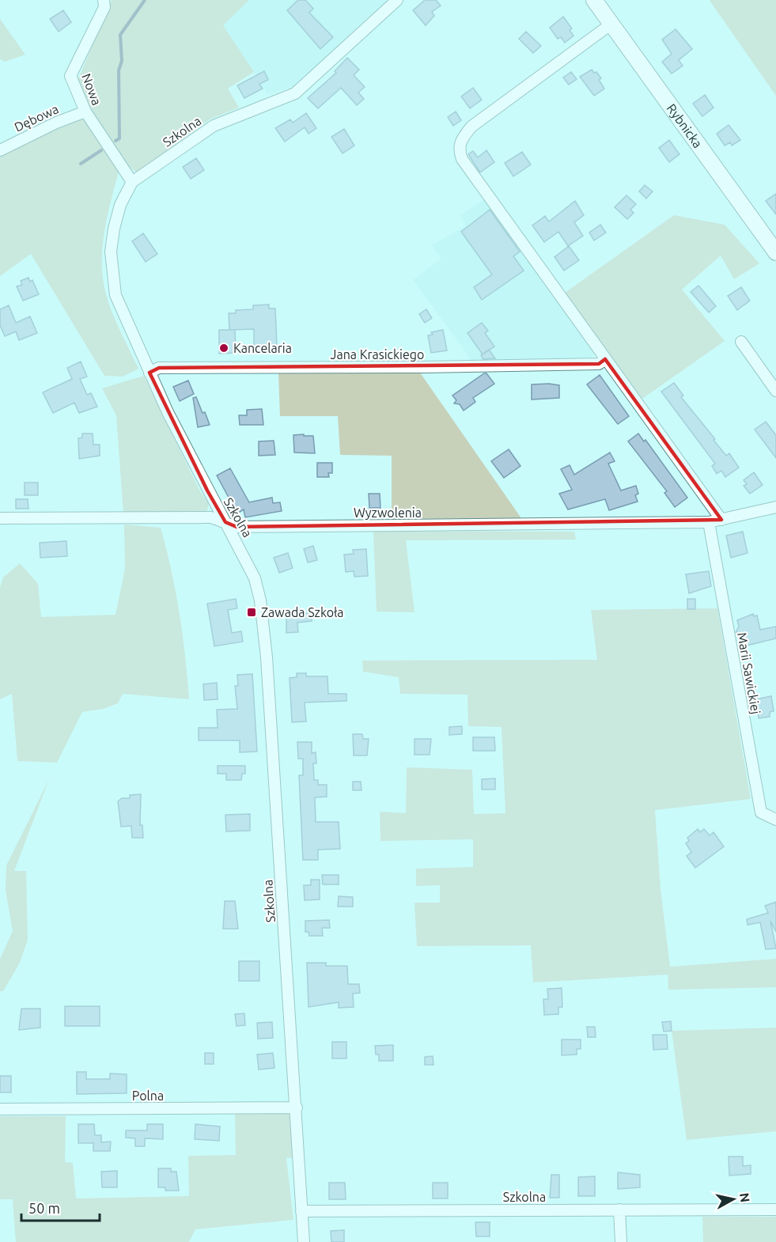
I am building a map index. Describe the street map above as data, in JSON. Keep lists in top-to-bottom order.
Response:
{
  "streets": {
    "main road": ["Rybnicka"],
    "street": [
      "Nowa",
      "Dębowa",
      "Szkolna",
      "Jana Krasickiego",
      "Wyzwolenia",
      "Marii Sawickiej",
      "Polna"
    ]
  },
  "crossings": [
    ["Nowa", "Dębowa"],
    ["Nowa", "Szkolna"],
    ["Szkolna", "Jana Krasickiego"],
    ["Szkolna", "Wyzwolenia"],
    ["Szkolna", "Polna"],
    ["Wyzwolenia", "Marii Sawickiej"]
  ],
  "places": {
    "other": ["Kancelaria"],
    "transit": ["Zawada Szkoła"]
  },
  "scale_bar": "50 m",
  "north": "right"
}
